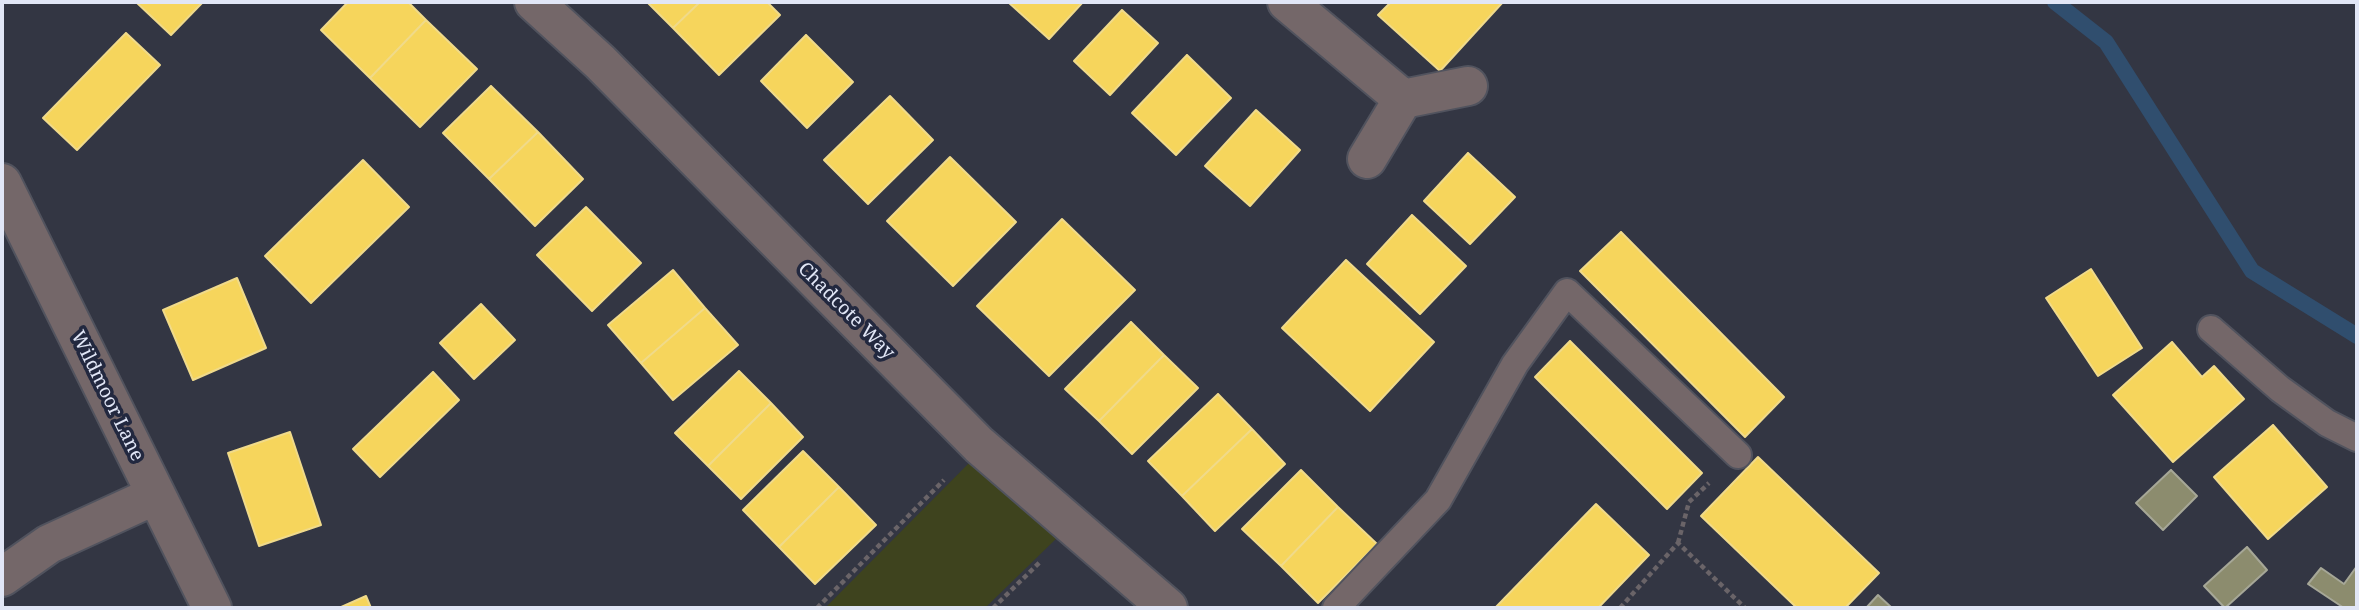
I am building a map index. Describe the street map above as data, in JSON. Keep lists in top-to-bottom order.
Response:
{
  "streets": {
    "street": ["Chadcote Way", "Wildmoor Lane"]
  }
}
